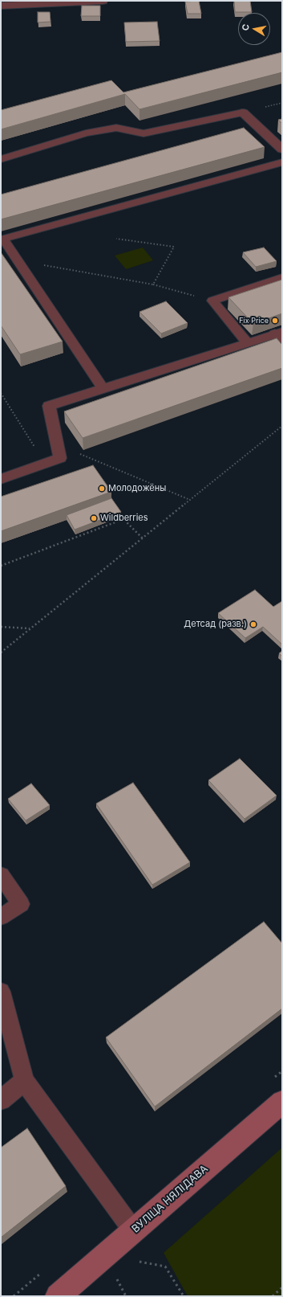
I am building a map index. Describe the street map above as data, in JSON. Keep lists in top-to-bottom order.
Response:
{
  "streets": {
    "street": ["ВУЛІЦА НЯЛІДАВА"]
  },
  "places": [
    "Fix Price",
    "Молодожёны",
    "Wildberries",
    "Детсад (разв.)"
  ],
  "north": "left"
}
